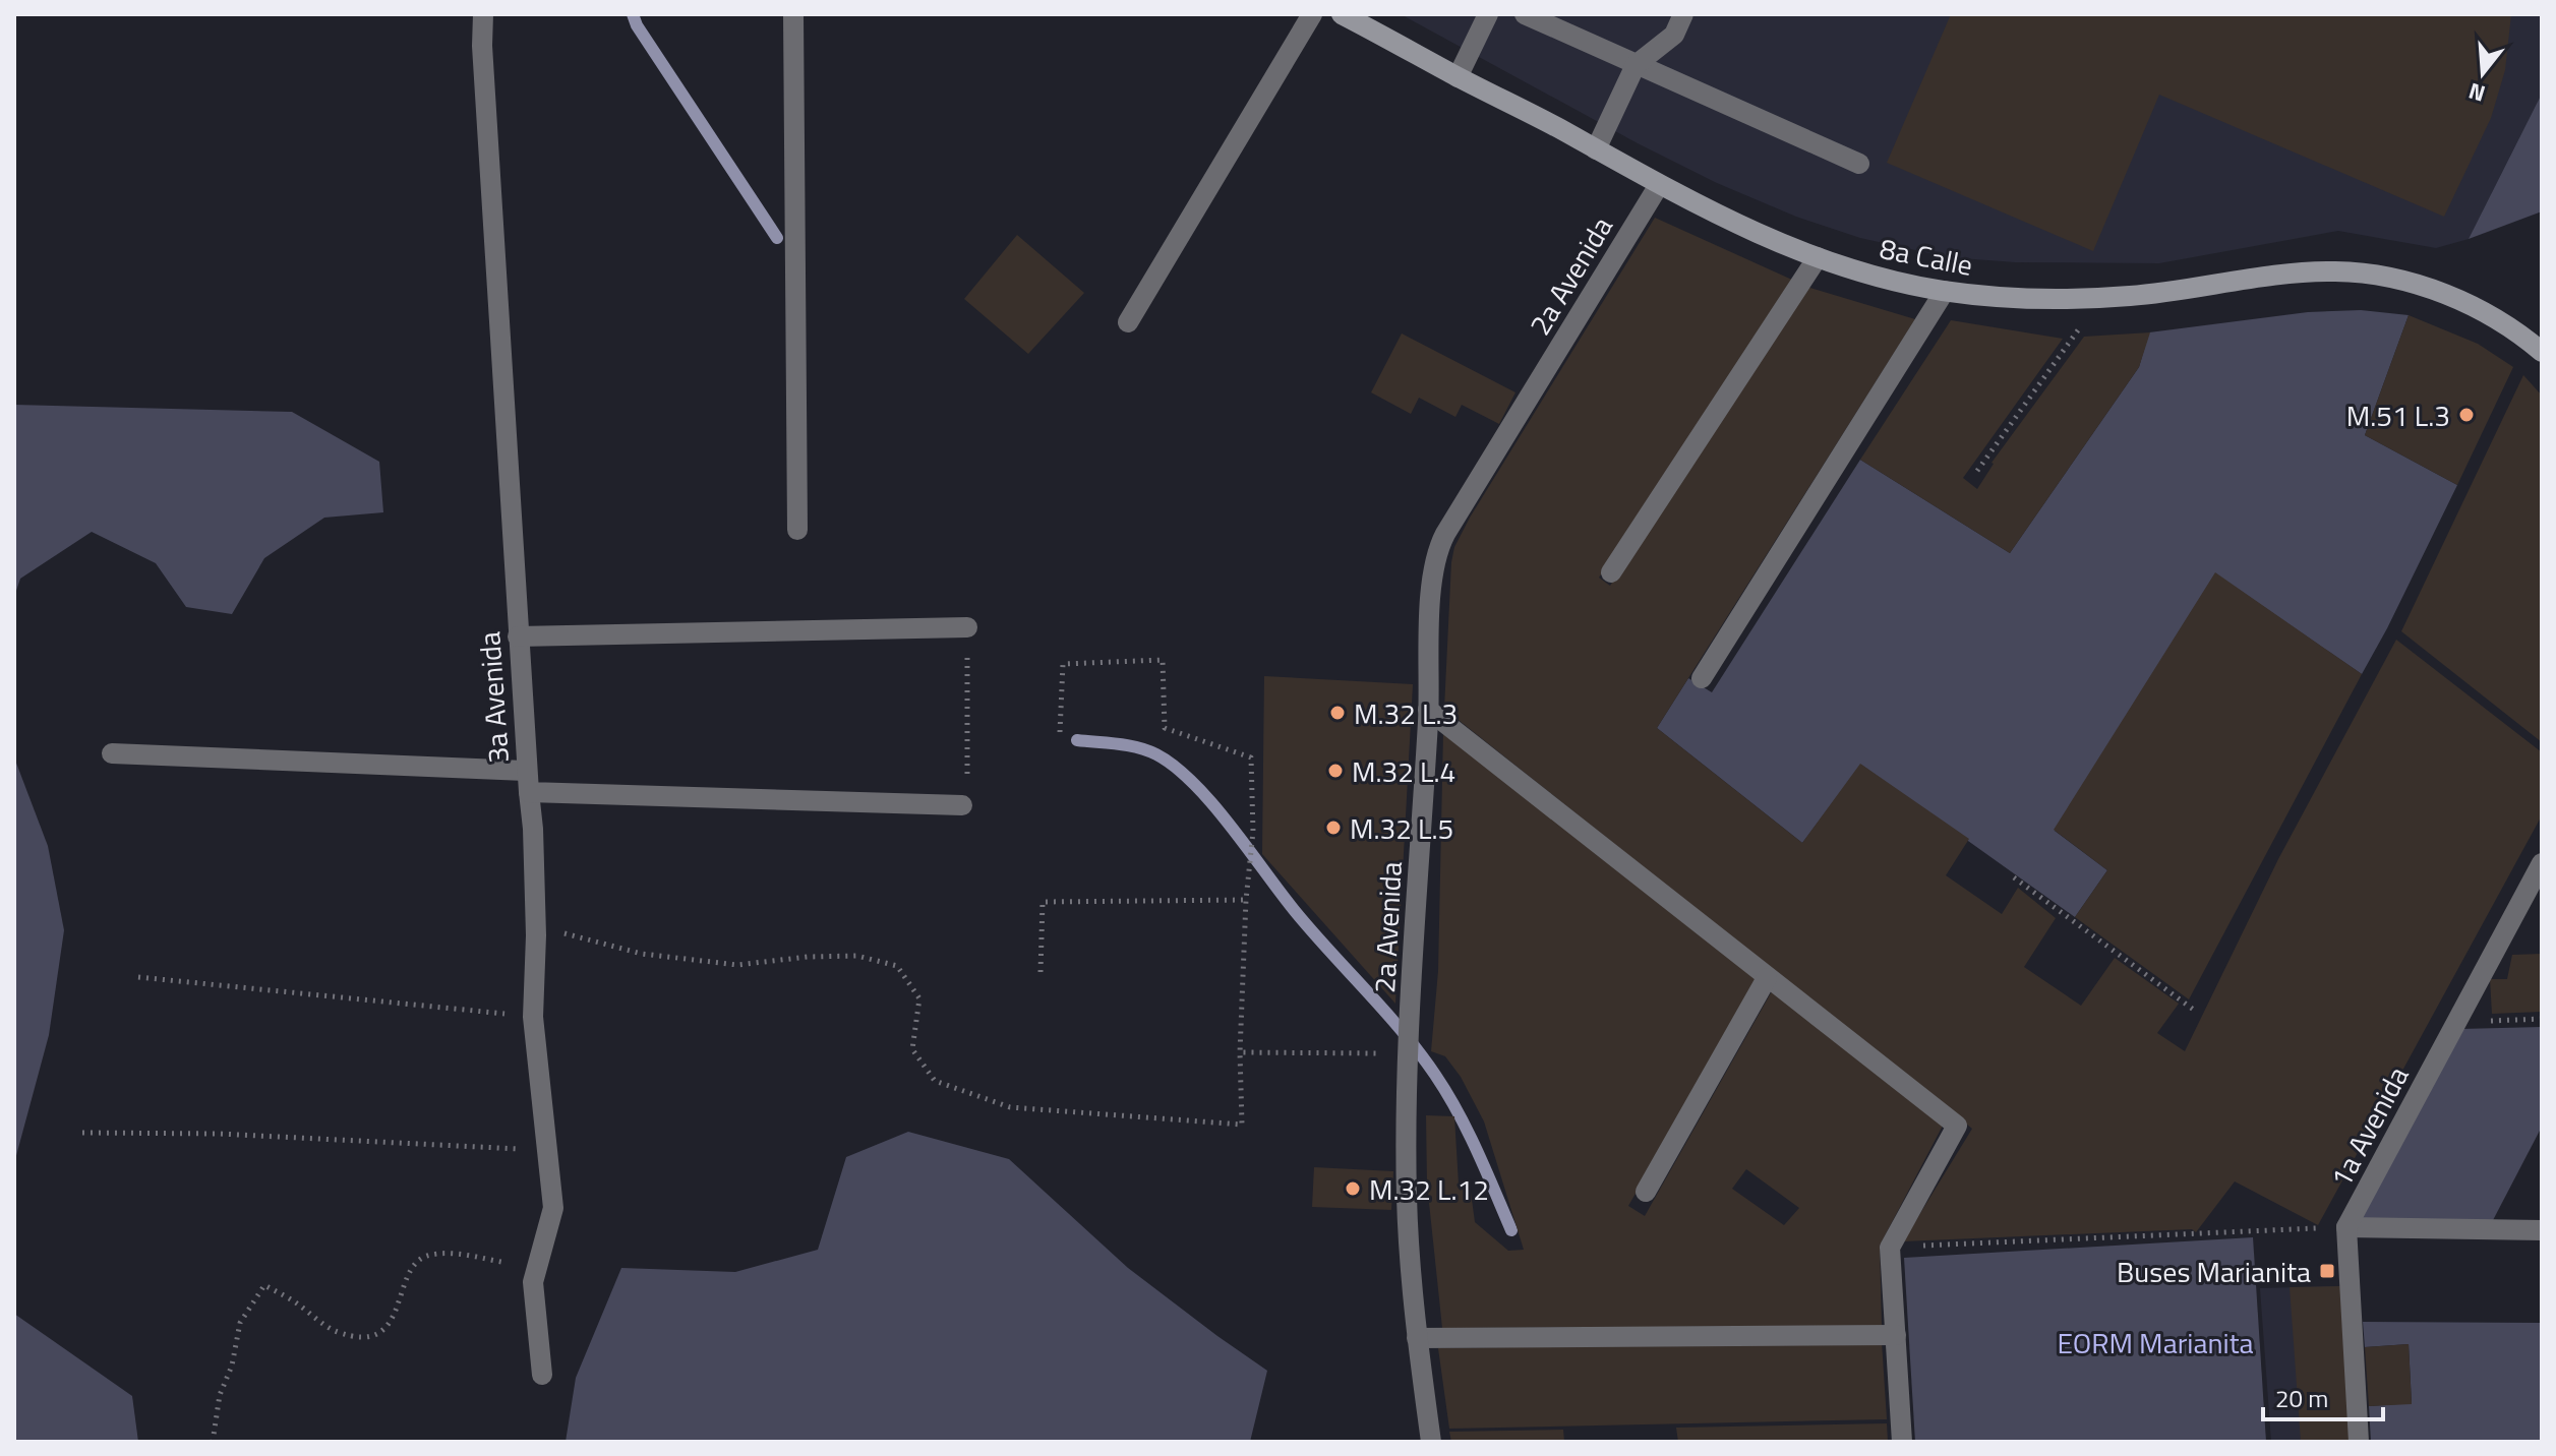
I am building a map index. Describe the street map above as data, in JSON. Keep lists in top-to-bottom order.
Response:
{
  "streets": {
    "main road": ["8a Calle"],
    "street": ["2a Avenida", "3a Avenida", "1a Avenida"]
  },
  "crossings": [
    ["8a Calle", "2a Avenida"]
  ],
  "parks": ["EORM Marianita"],
  "places": {
    "other": [
      "M.51 L.3",
      "M.32 L.3",
      "M.32 L.4",
      "M.32 L.5",
      "M.32 L.12"
    ],
    "transit": ["Buses Marianita"]
  },
  "scale_bar": "20 m",
  "north": "bottom"
}
